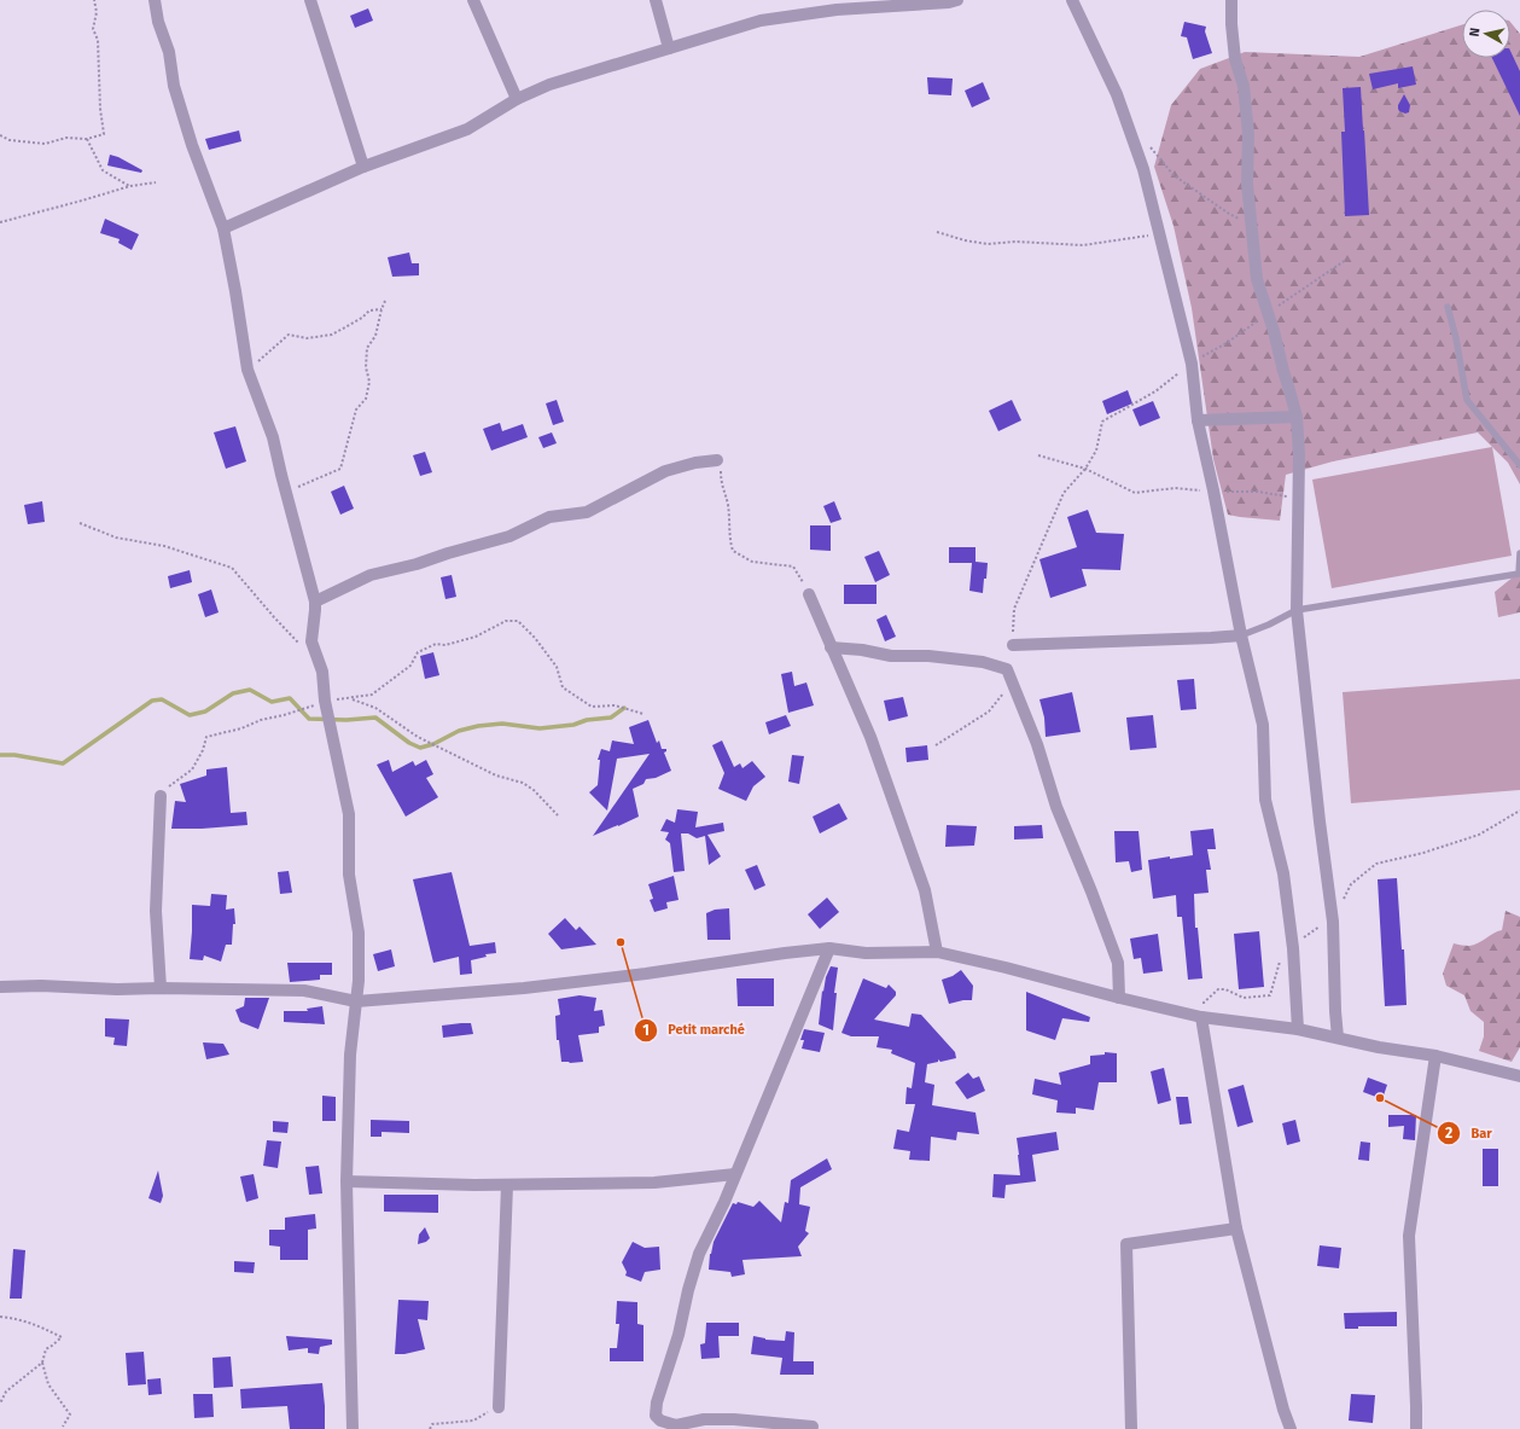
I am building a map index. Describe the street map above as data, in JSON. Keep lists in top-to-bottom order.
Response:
{
  "places": ["Petit marché", "Bar"],
  "north": "left"
}
